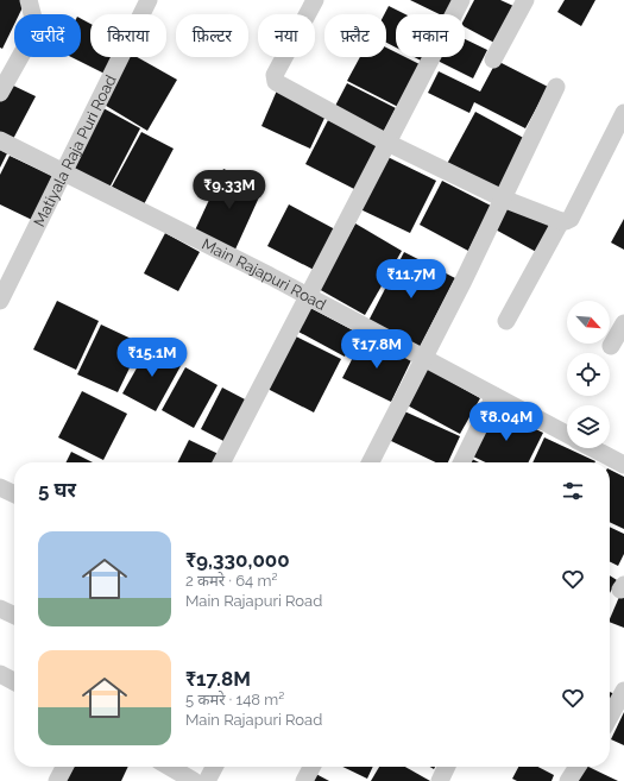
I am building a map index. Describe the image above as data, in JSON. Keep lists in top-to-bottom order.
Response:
{
  "streets": {
    "street": ["Matiyala Raja Puri Road", "Main Rajapuri Road"]
  },
  "crossings": [
    ["Matiyala Raja Puri Road", "Main Rajapuri Road"]
  ],
  "north": "bottom right",
  "page": {
    "chip": [
      "खरीदें",
      "किराया",
      "फ़िल्टर",
      "नया",
      "फ़्लैट",
      "मकान"
    ],
    "price": [
      "₹9.33M",
      "₹11.7M",
      "₹17.8M",
      "₹15.1M",
      "₹8.04M"
    ],
    "heading": "5 घर",
    "list": [
      {
        "name": "₹9,330,000",
        "note": "2 कमरे · 64 m² · Main Rajapuri Road"
      },
      {
        "name": "₹17.8M",
        "note": "5 कमरे · 148 m² · Main Rajapuri Road"
      }
    ]
  }
}
